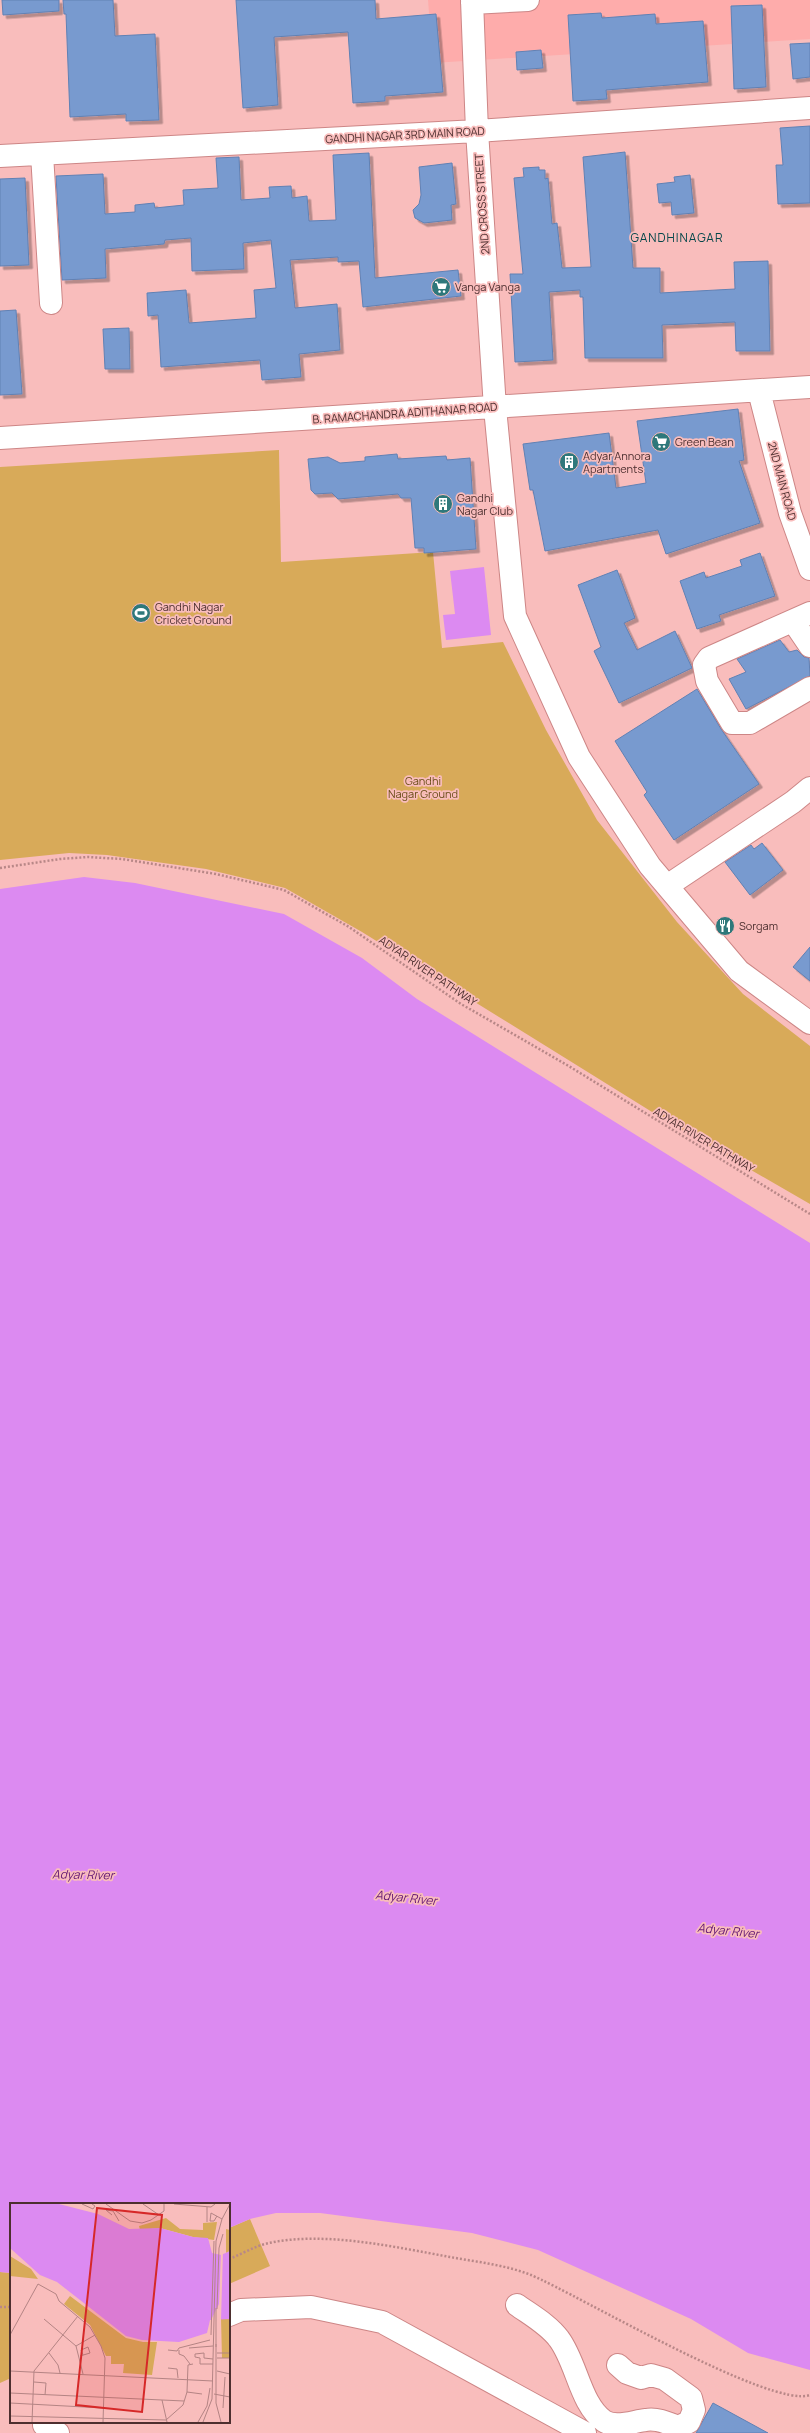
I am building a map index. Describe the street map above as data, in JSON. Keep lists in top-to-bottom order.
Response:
{
  "streets": {
    "street": [
      "GANDHI NAGAR 3RD MAIN ROAD",
      "2ND CROSS STREET",
      "B. RAMACHANDRA ADITHANAR ROAD",
      "2ND MAIN ROAD"
    ],
    "path": ["ADYAR RIVER PATHWAY"]
  },
  "crossings": [
    ["GANDHI NAGAR 3RD MAIN ROAD", "2ND CROSS STREET"],
    ["2ND CROSS STREET", "B. RAMACHANDRA ADITHANAR ROAD"],
    ["B. RAMACHANDRA ADITHANAR ROAD", "2ND MAIN ROAD"]
  ],
  "districts": ["GANDHINAGAR"],
  "water": ["Adyar River"],
  "parks": ["Gandhi Nagar Ground"],
  "places": {
    "supermarket": ["Vanga Vanga", "Green Bean"],
    "building": ["Adyar Annora Apartments", "Gandhi Nagar Club"],
    "sports": ["Gandhi Nagar Cricket Ground"],
    "restaurant": ["Sorgam"]
  }
}
